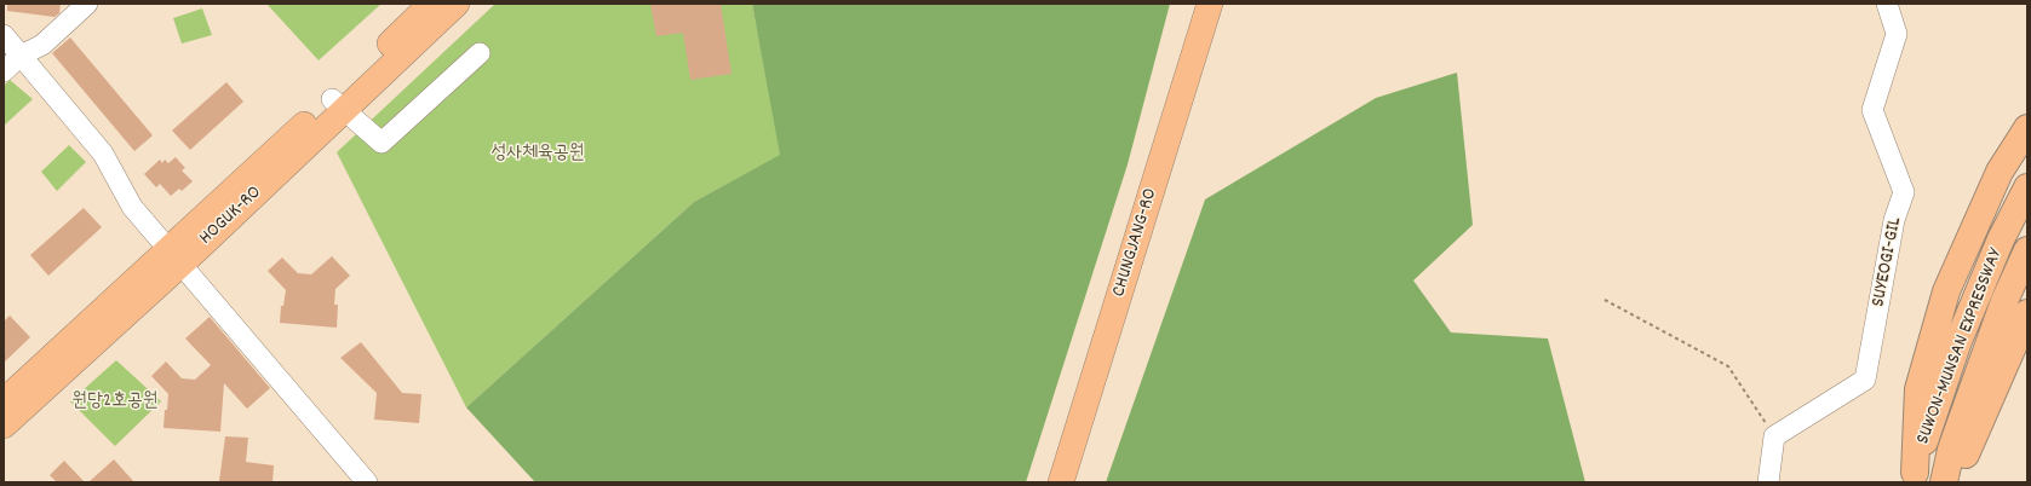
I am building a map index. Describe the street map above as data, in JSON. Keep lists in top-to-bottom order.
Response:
{
  "streets": {
    "highway": ["SUWON-MUNSAN EXPRESSWAY"],
    "main road": ["HOGUK-RO", "CHUNGJANG-RO"],
    "street": ["SUYEOGI-GIL"]
  },
  "parks": ["성사체육공원", "원당2호공원"]
}
